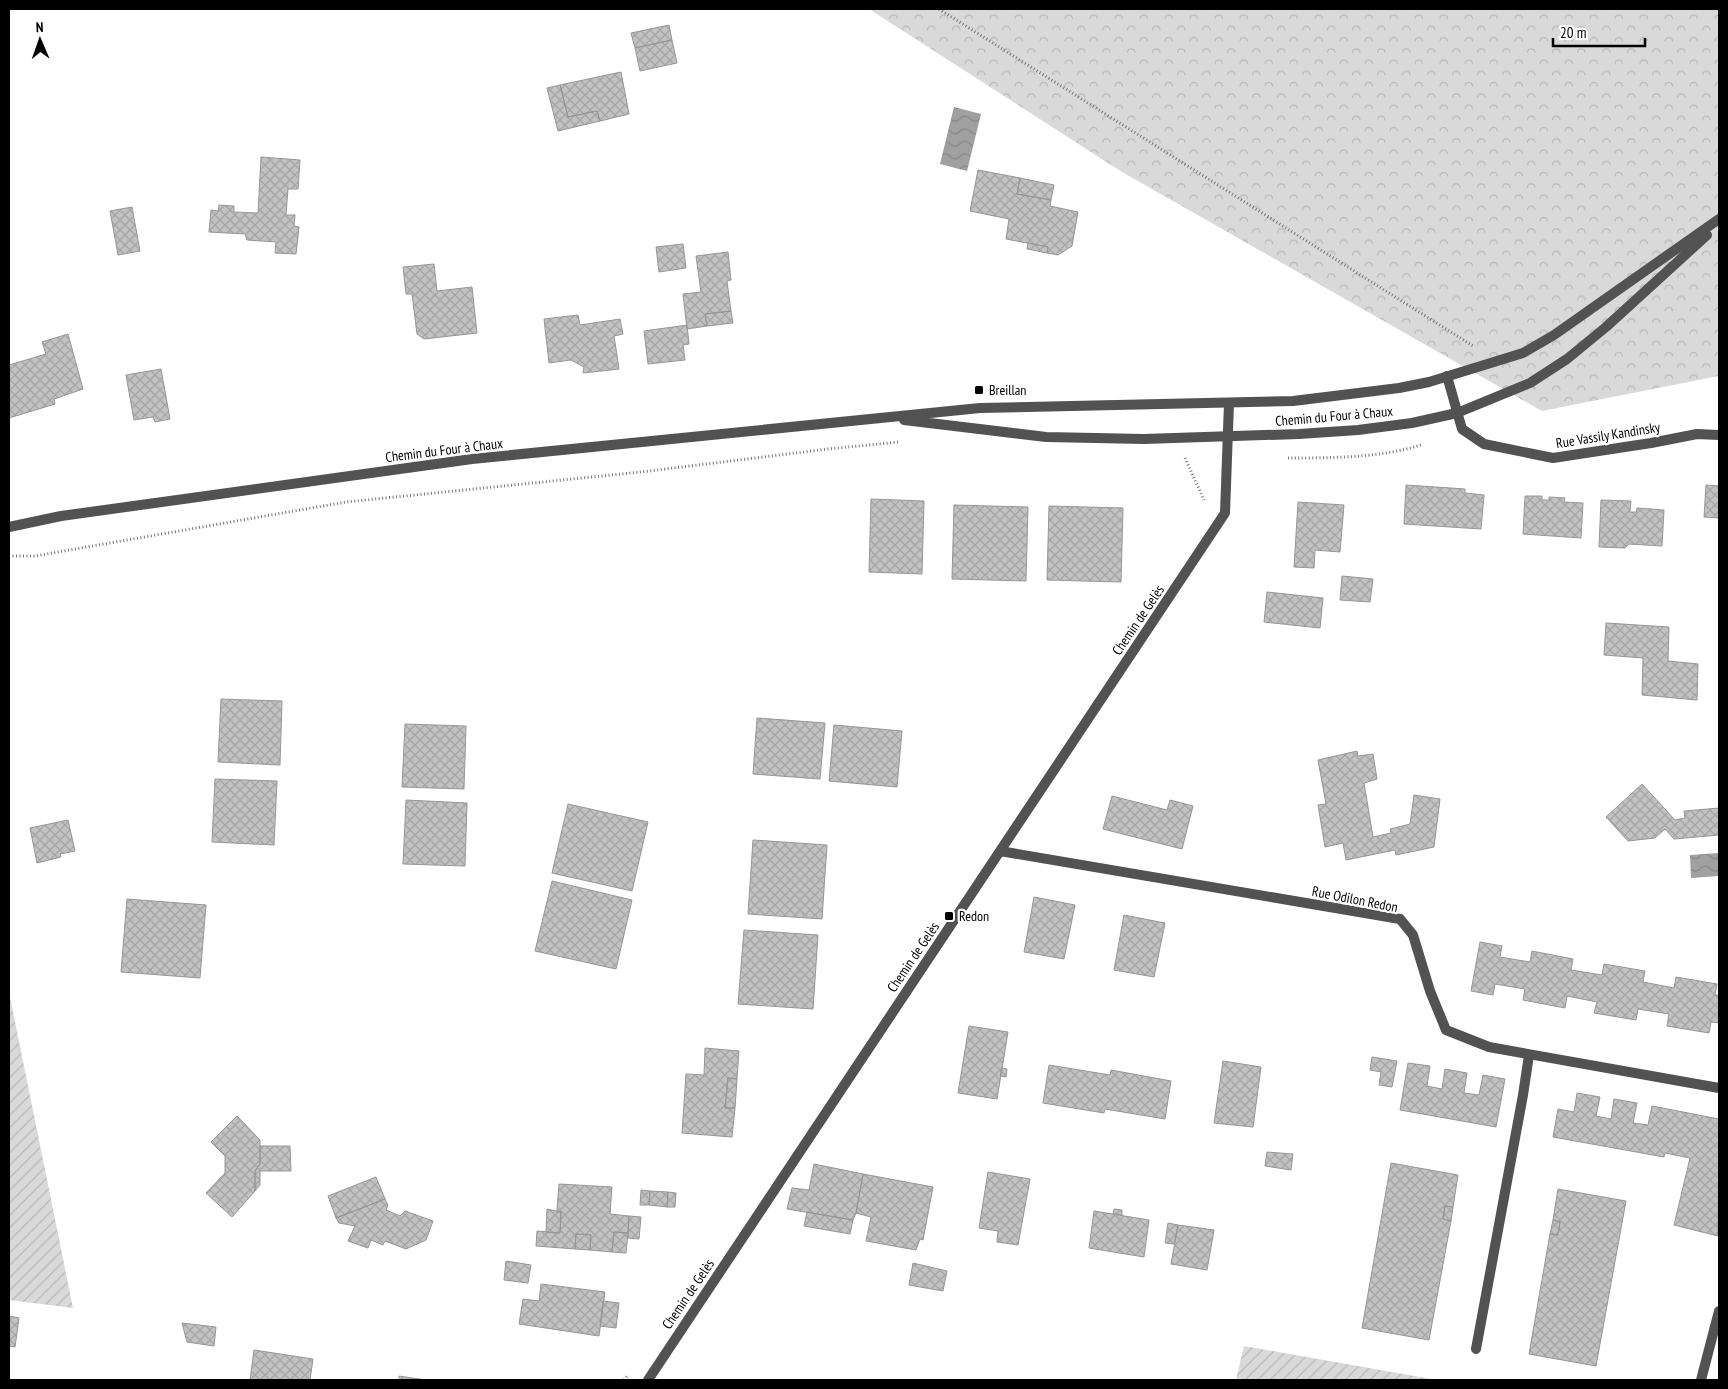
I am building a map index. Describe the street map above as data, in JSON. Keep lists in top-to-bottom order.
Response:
{
  "streets": {
    "street": [
      "Chemin du Four à Chaux",
      "Rue Vassily Kandinsky",
      "Chemin de Gelès",
      "Rue Odilon Redon"
    ]
  },
  "crossings": [
    ["Chemin du Four à Chaux", "Rue Vassily Kandinsky"],
    ["Chemin du Four à Chaux", "Chemin de Gelès"],
    ["Chemin de Gelès", "Rue Odilon Redon"]
  ],
  "places": {
    "transit": ["Breillan", "Redon"]
  },
  "scale_bar": "20 m",
  "north": "top"
}
